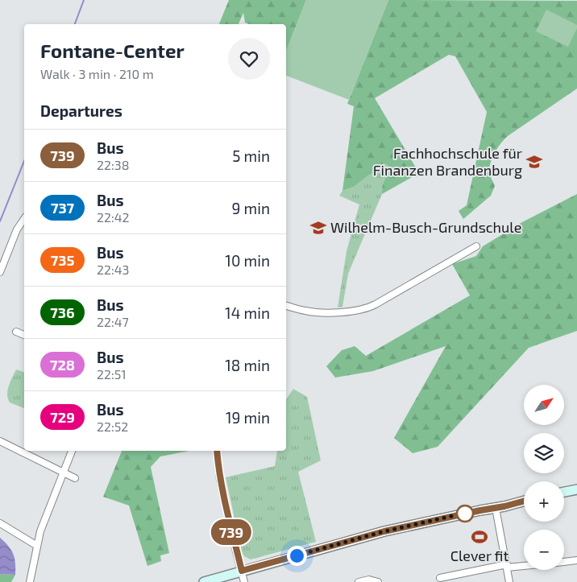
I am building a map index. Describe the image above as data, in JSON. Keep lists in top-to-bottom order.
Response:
{
  "places": {
    "school or university": ["Fachhochschule für Finanzen Brandenburg", "Wilhelm-Busch-Grundschule"],
    "sports": ["Clever fit"]
  },
  "lines": ["bus line 739"],
  "north": "top right",
  "page": {
    "on_map": "739",
    "heading": [
      ["Fontane-Center", "Walk · 3 min · 210 m"],
      "Departures"
    ],
    "list": [
      {
        "mark": "739",
        "name": "Bus",
        "note": "22:38",
        "value": "5 min"
      },
      {
        "mark": "737",
        "name": "Bus",
        "note": "22:42",
        "value": "9 min"
      },
      {
        "mark": "735",
        "name": "Bus",
        "note": "22:43",
        "value": "10 min"
      },
      {
        "mark": "736",
        "name": "Bus",
        "note": "22:47",
        "value": "14 min"
      },
      {
        "mark": "728",
        "name": "Bus",
        "note": "22:51",
        "value": "18 min"
      },
      {
        "mark": "729",
        "name": "Bus",
        "note": "22:52",
        "value": "19 min"
      }
    ],
    "map_buttons": ["+", "−"]
  }
}
